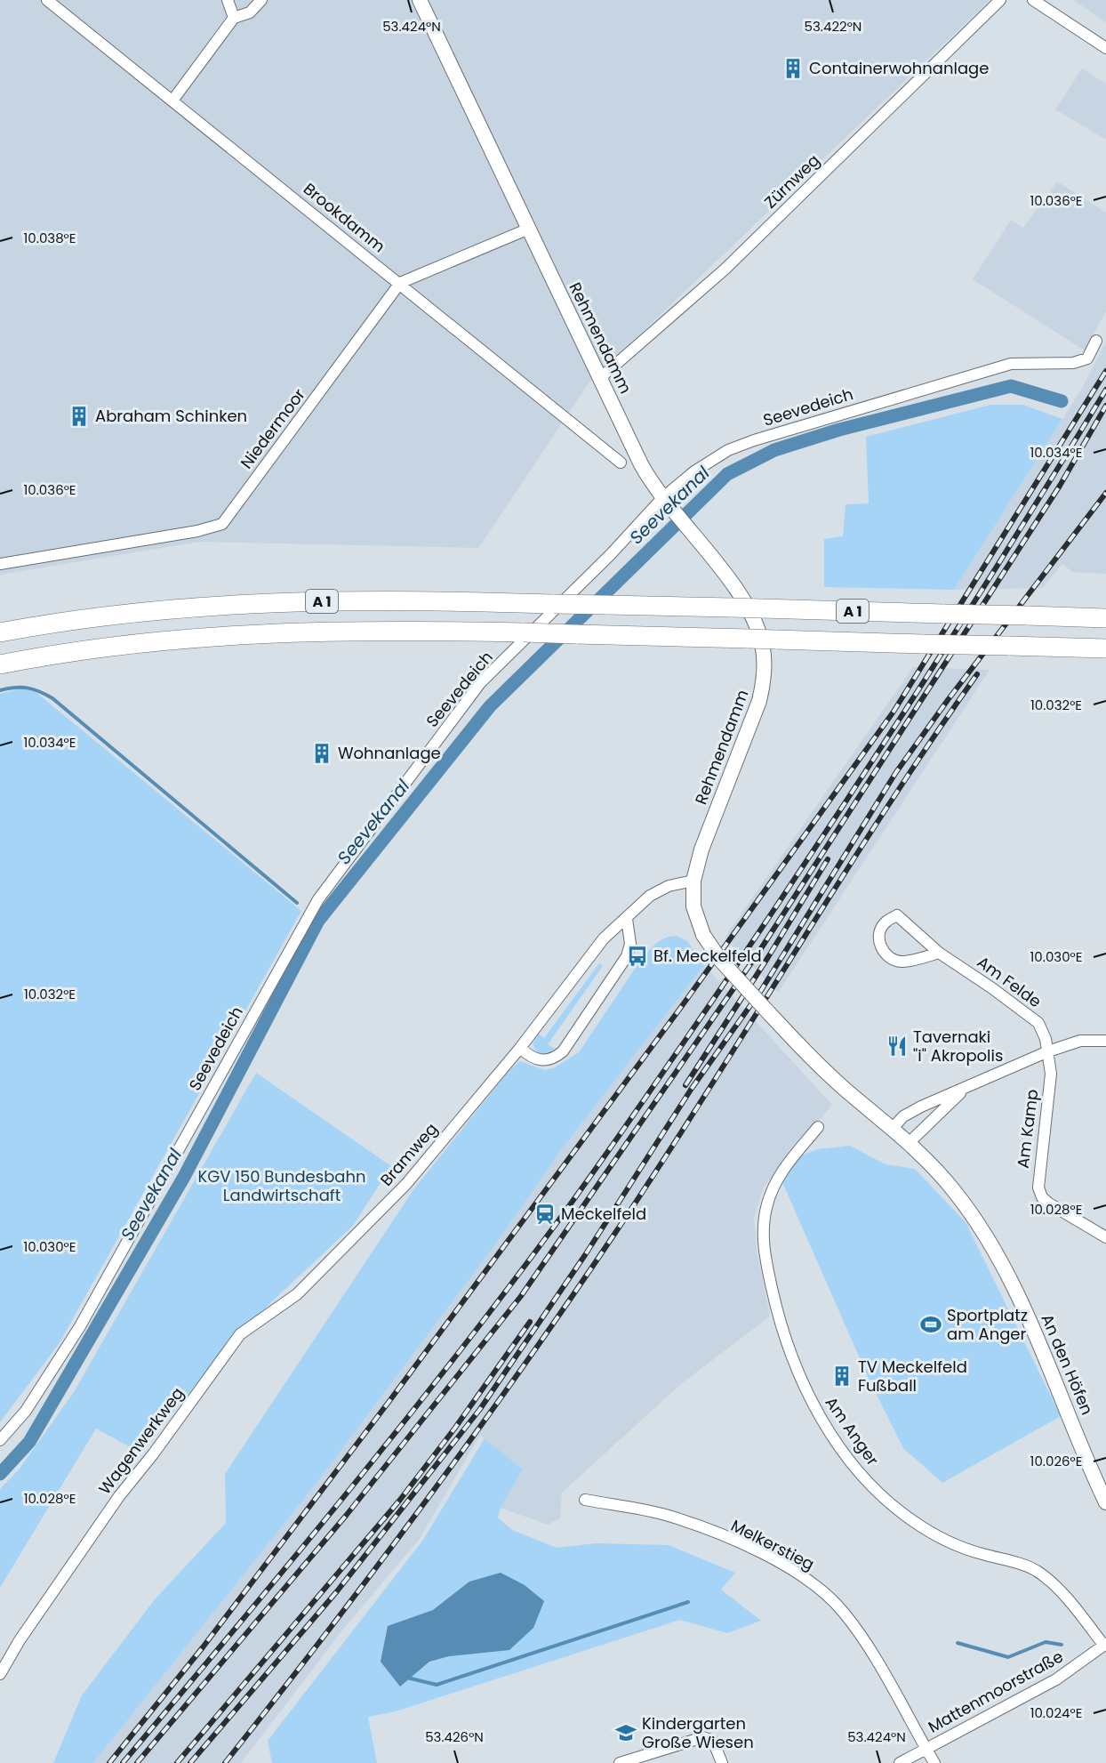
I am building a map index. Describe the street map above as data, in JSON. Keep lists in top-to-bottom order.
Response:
{
  "streets": {
    "highway": ["A 1"],
    "street": [
      "Zürnweg",
      "Brookdamm",
      "Rehmendamm",
      "Seevedeich",
      "Niedermoor",
      "Am Felde",
      "Am Kamp",
      "Bramweg",
      "An den Höfen",
      "Am Anger",
      "Wagenwerkweg",
      "Melkerstieg",
      "Mattenmoorstraße"
    ]
  },
  "crossings": [
    ["Zürnweg", "Rehmendamm"],
    ["Brookdamm", "Niedermoor"],
    ["Rehmendamm", "Seevedeich"],
    ["Rehmendamm", "Bramweg"],
    ["Rehmendamm", "An den Höfen"],
    ["Am Felde", "Am Kamp"],
    ["Bramweg", "Wagenwerkweg"],
    ["Am Anger", "Mattenmoorstraße"],
    ["Melkerstieg", "Mattenmoorstraße"]
  ],
  "water": ["Seevekanal"],
  "parks": ["KGV 150 Bundesbahn Landwirtschaft"],
  "places": {
    "building": [
      "Containerwohnanlage",
      "Abraham Schinken",
      "Wohnanlage",
      "TV Meckelfeld Fußball"
    ],
    "bus stop": ["Bf. Meckelfeld"],
    "restaurant": ["Tavernaki \"i\" Akropolis"],
    "station": ["Meckelfeld"],
    "sports": ["Sportplatz am Anger"],
    "school or university": ["Kindergarten Große Wiesen"]
  },
  "coordinates": [
    "53.424°N",
    "53.422°N",
    "10.036°E",
    "10.038°E",
    "10.034°E",
    "10.032°E",
    "10.030°E",
    "10.028°E",
    "10.026°E",
    "10.024°E",
    "53.426°N"
  ]
}
